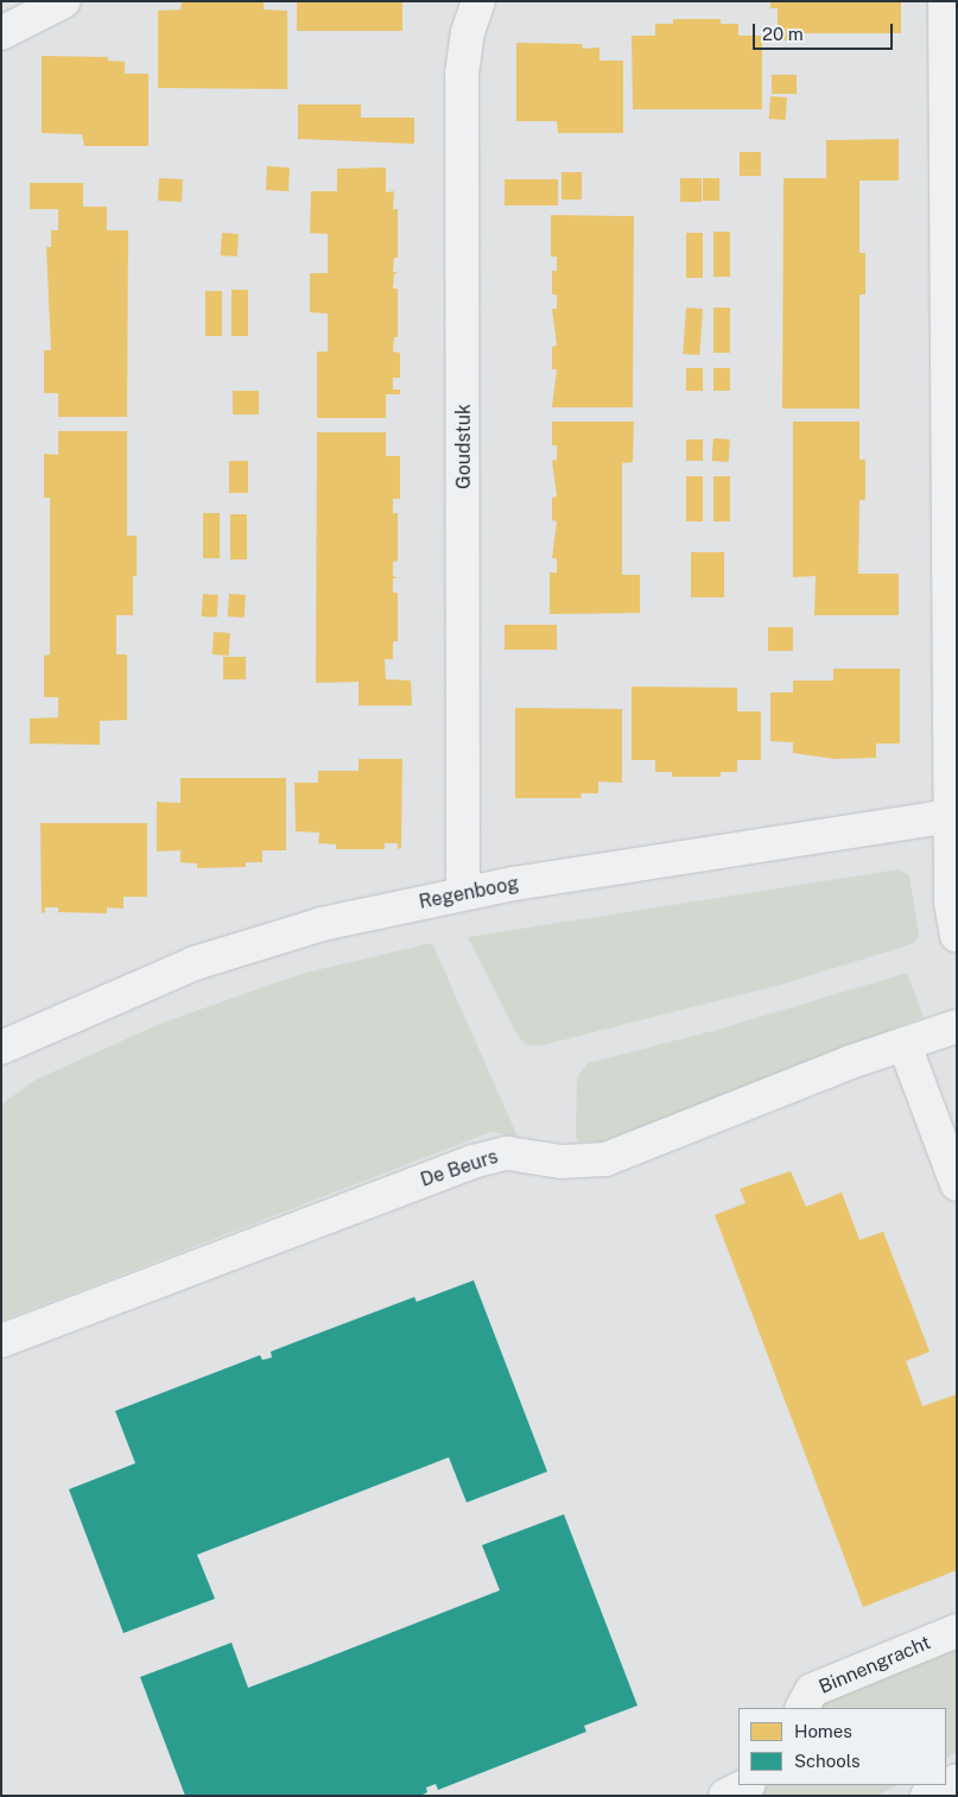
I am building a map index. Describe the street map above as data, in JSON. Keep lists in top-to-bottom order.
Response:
{
  "streets": {
    "street": [
      "Goudstuk",
      "Regenboog",
      "De Beurs",
      "Binnengracht"
    ]
  },
  "crossings": [
    ["Goudstuk", "Regenboog"]
  ],
  "legend": ["Homes", "Schools"],
  "scale_bar": "20 m"
}
